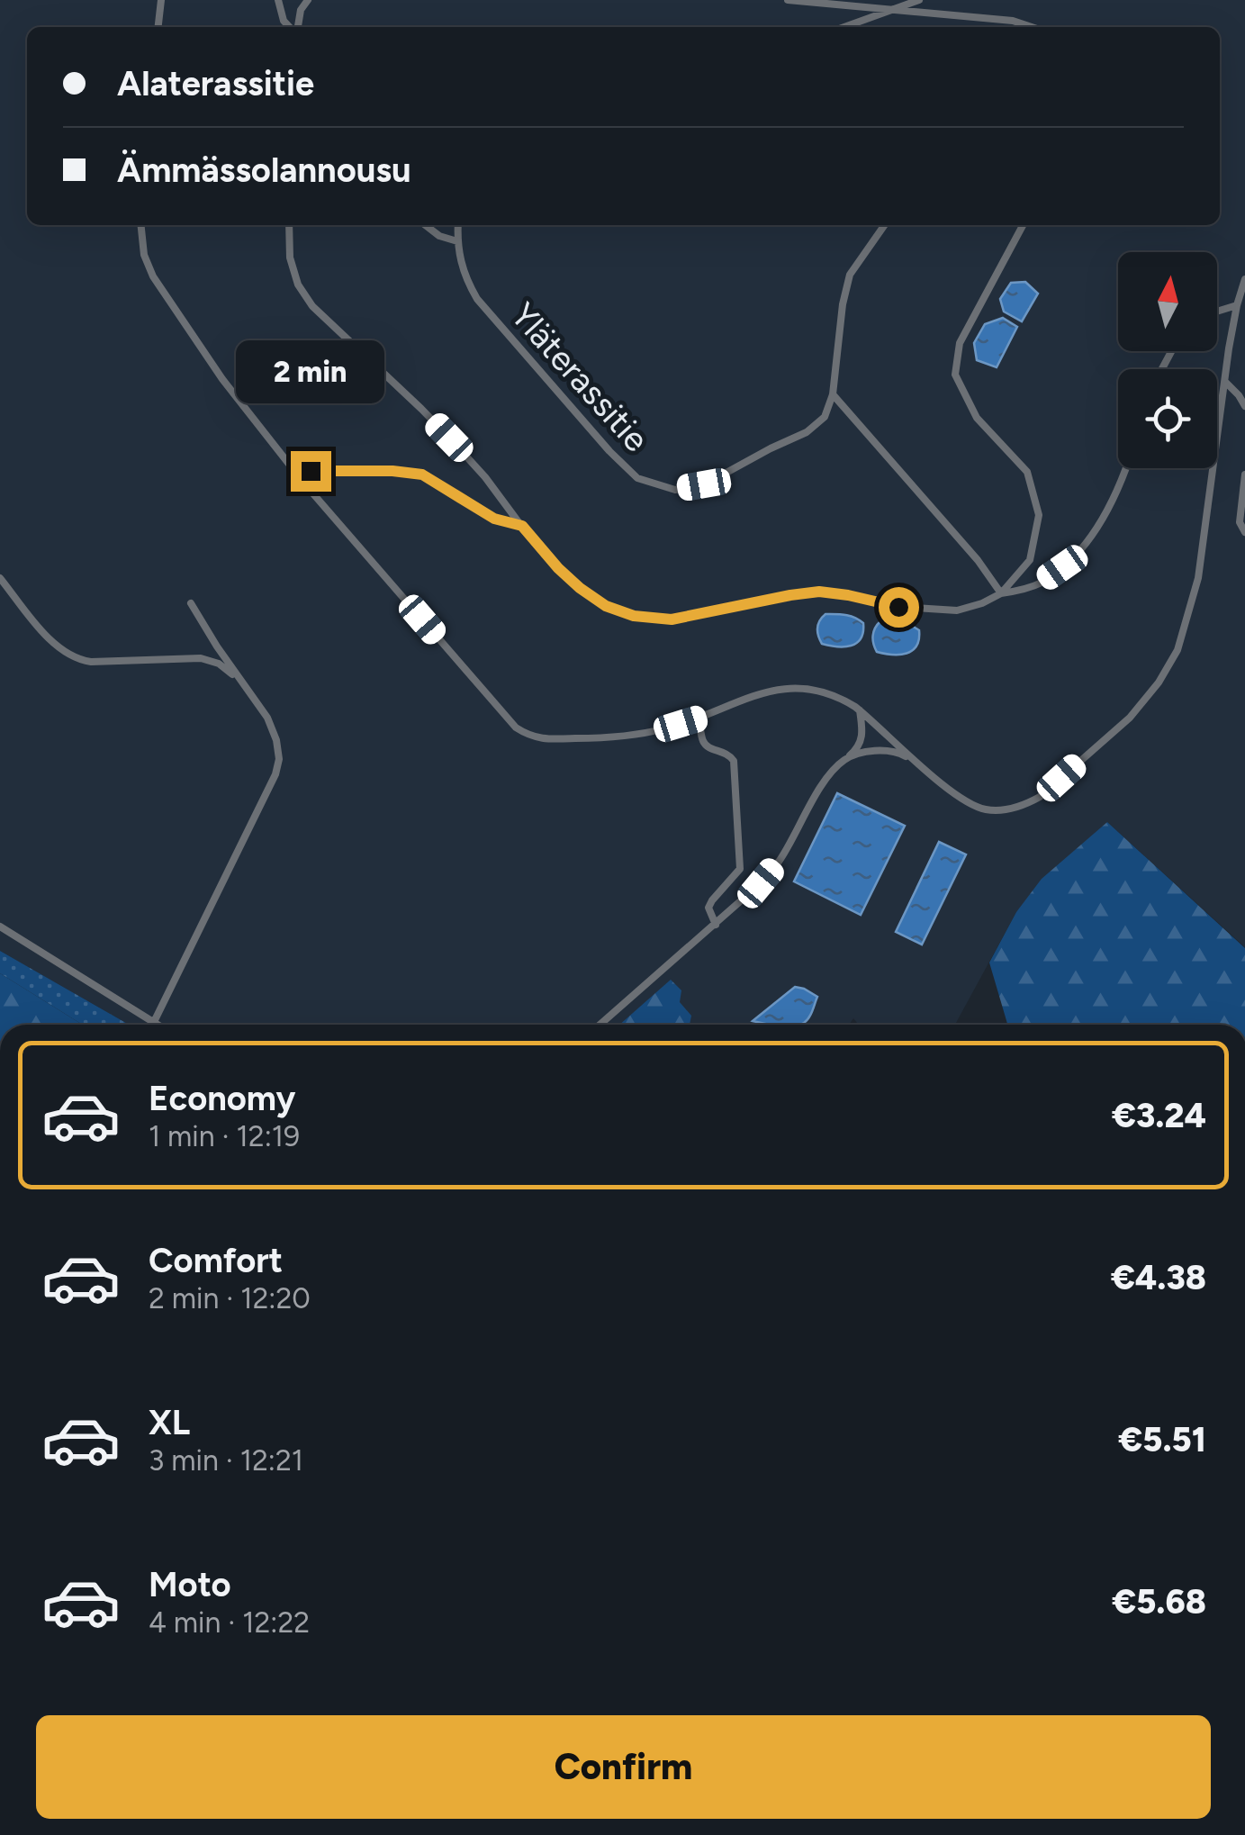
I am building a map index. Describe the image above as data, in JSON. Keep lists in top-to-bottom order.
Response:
{
  "streets": {
    "street": ["Yläterassitie"]
  },
  "north": "top",
  "page": {
    "banner": ["Alaterassitie", "Ämmässolannousu"],
    "bubble": "2 min",
    "list": [
      {
        "name": "Economy",
        "note": "1 min · 12:19",
        "value": "€3.24"
      },
      {
        "name": "Comfort",
        "note": "2 min · 12:20",
        "value": "€4.38"
      },
      {
        "name": "XL",
        "note": "3 min · 12:21",
        "value": "€5.51"
      },
      {
        "name": "Moto",
        "note": "4 min · 12:22",
        "value": "€5.68"
      }
    ],
    "buttons": "Confirm"
  }
}
